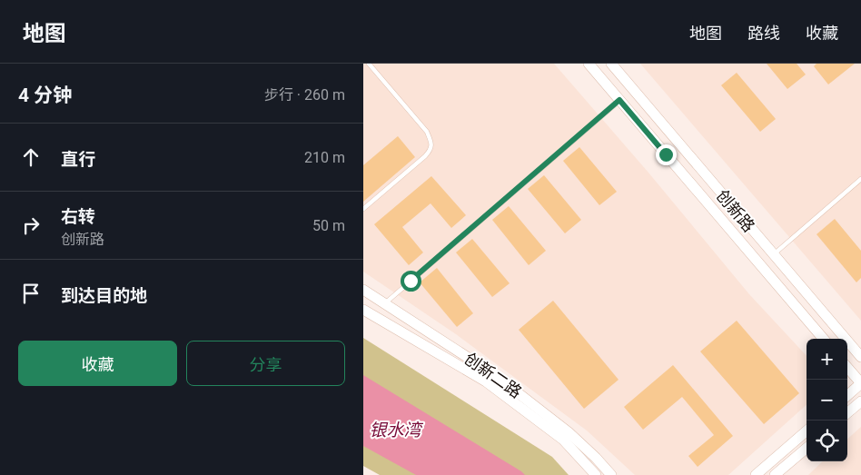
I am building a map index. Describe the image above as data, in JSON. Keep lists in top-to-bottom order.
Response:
{
  "streets": {
    "main road": ["创新路", "创新二路"]
  },
  "water": ["银水湾"],
  "page": {
    "header": "地图",
    "nav": ["地图", "路线", "收藏"],
    "heading": ["4 分钟", "步行 · 260 m"],
    "list": [
      ["直行", "210 m"],
      ["右转", "创新路", "50 m"],
      "到达目的地"
    ],
    "buttons": ["收藏", "分享"],
    "map_buttons": ["+", "−"]
  }
}
